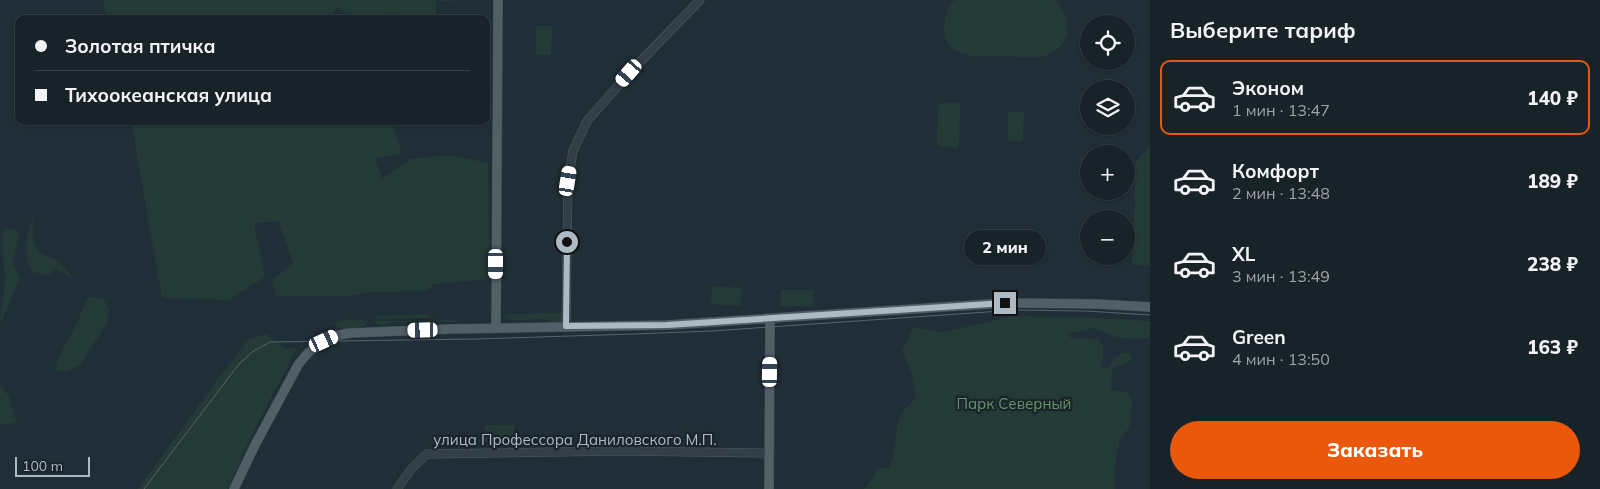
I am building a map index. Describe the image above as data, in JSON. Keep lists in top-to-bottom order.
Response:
{
  "streets": {
    "street": ["улица Профессора Даниловского М.П."]
  },
  "parks": ["Парк Северный"],
  "scale_bar": "100 m",
  "page": {
    "heading": "Выберите тариф",
    "map_buttons": ["+", "−"],
    "banner": ["Золотая птичка", "Тихоокеанская улица"],
    "list": [
      {
        "name": "Эконом",
        "note": "1 мин · 13:47",
        "value": "140 ₽"
      },
      {
        "name": "Комфорт",
        "note": "2 мин · 13:48",
        "value": "189 ₽"
      },
      {
        "name": "XL",
        "note": "3 мин · 13:49",
        "value": "238 ₽"
      },
      {
        "name": "Green",
        "note": "4 мин · 13:50",
        "value": "163 ₽"
      }
    ],
    "bubble": "2 мин",
    "buttons": "Заказать",
    "scale": "100 m"
  }
}
